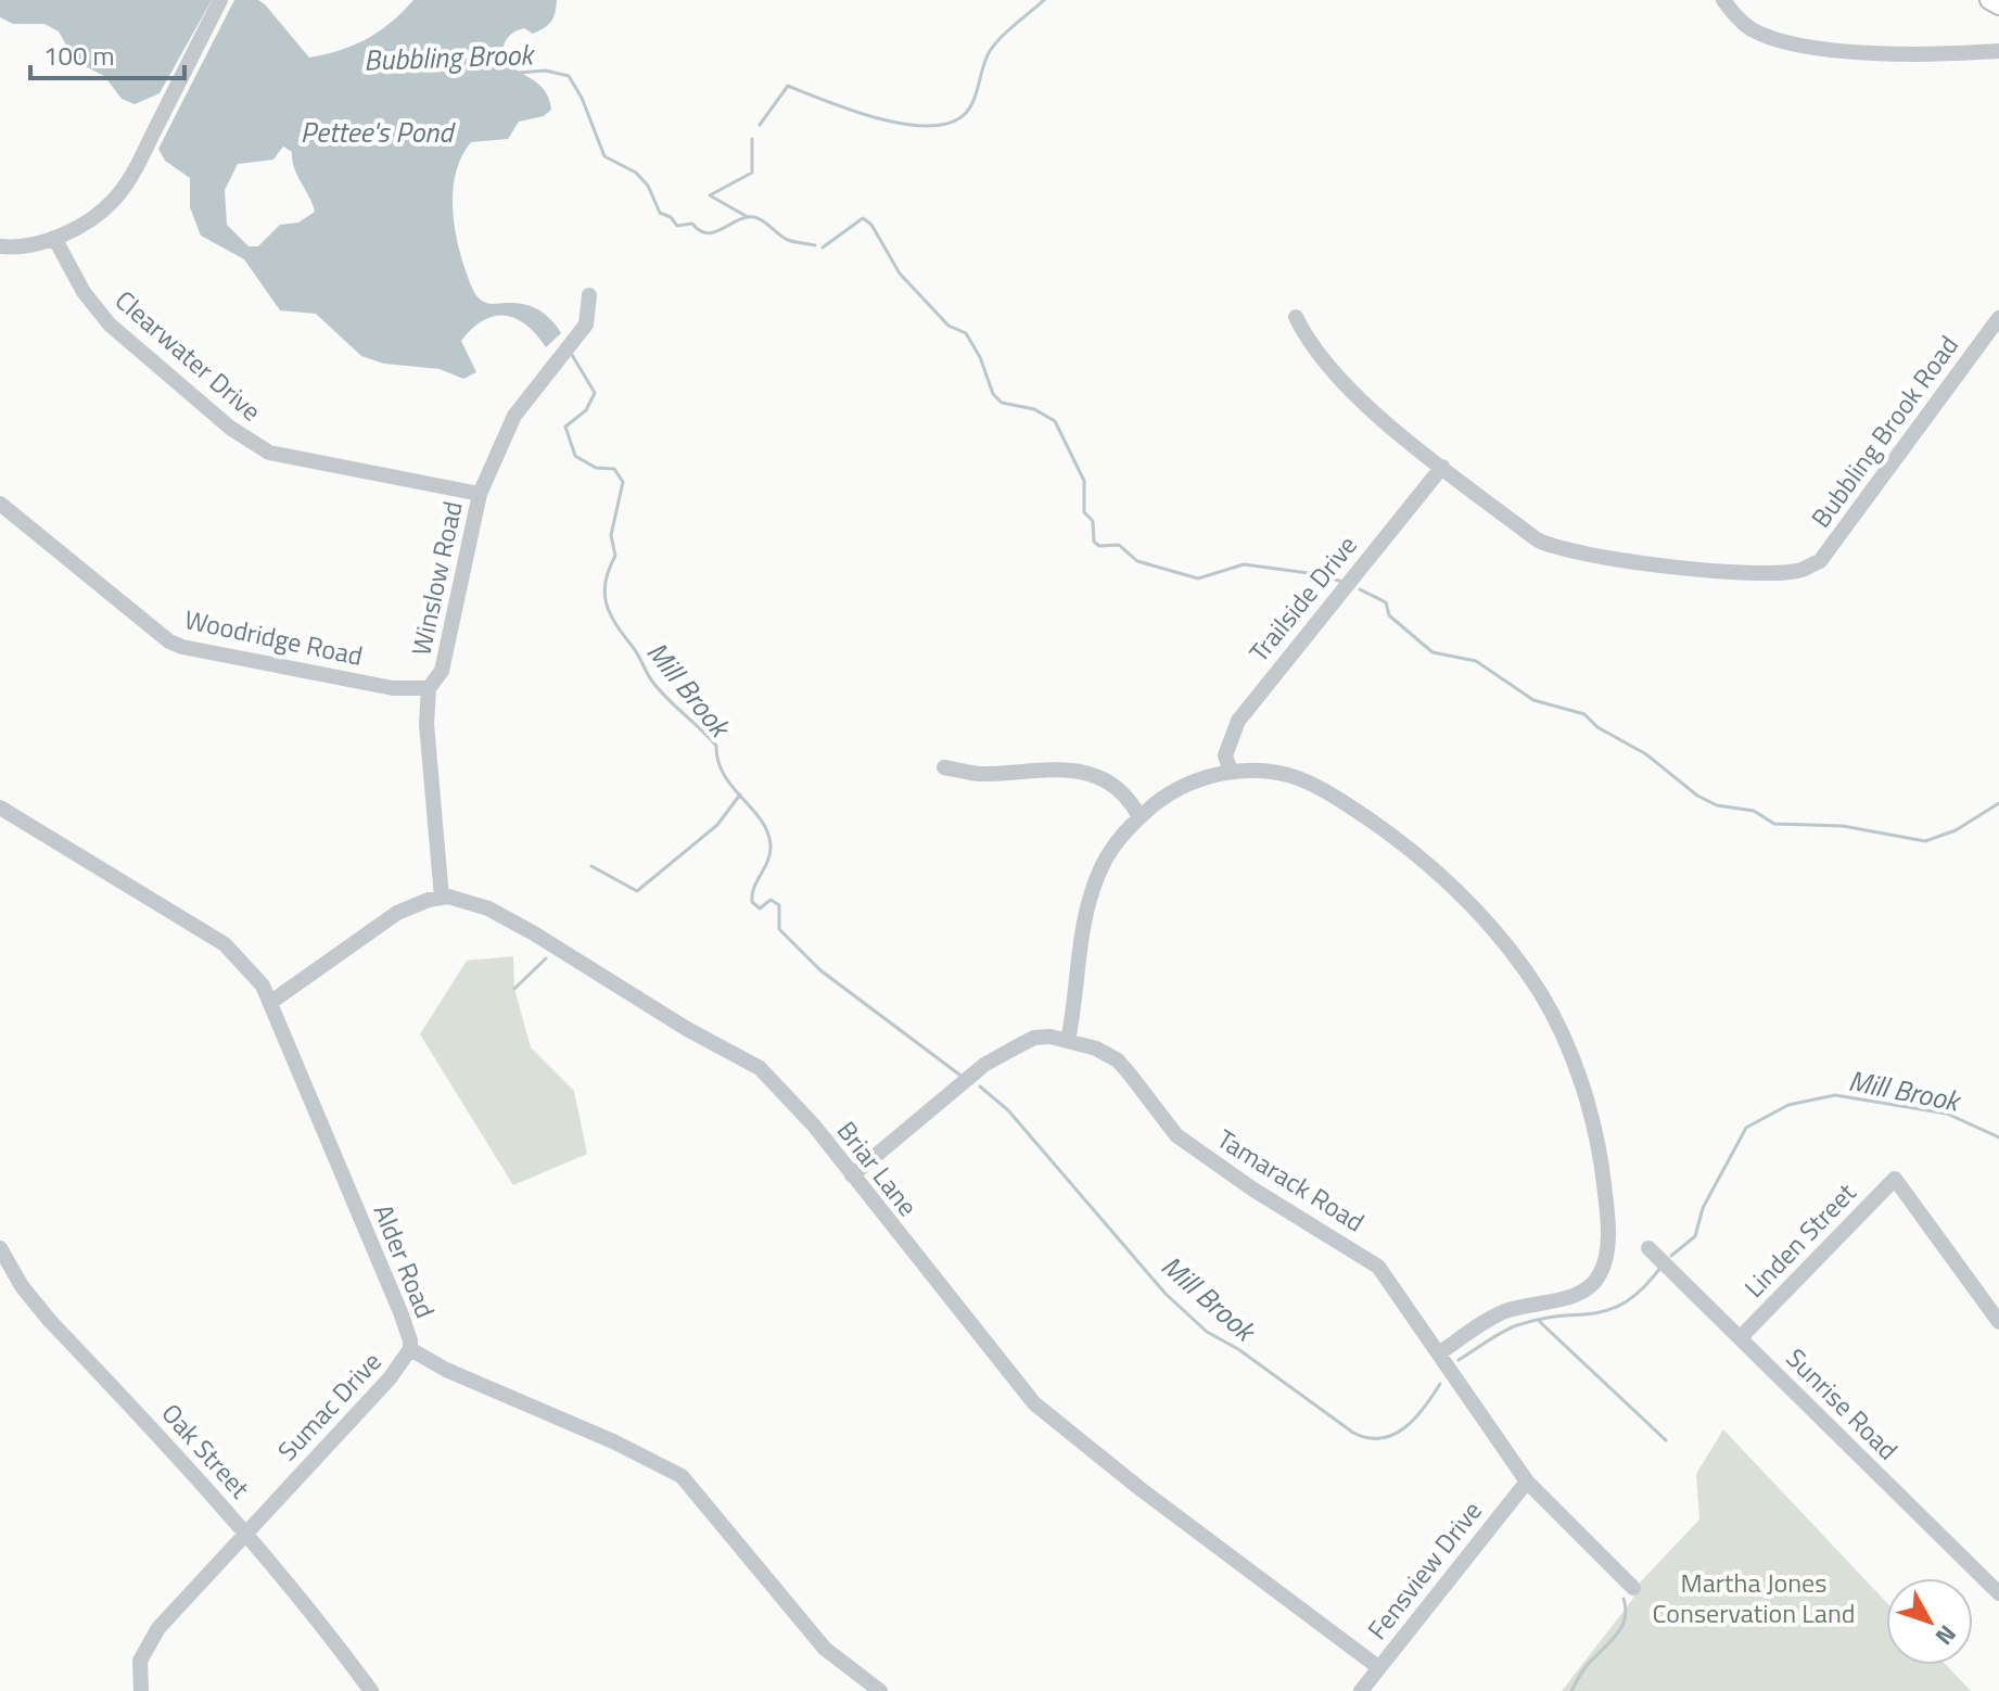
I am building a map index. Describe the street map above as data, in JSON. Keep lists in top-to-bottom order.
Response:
{
  "streets": {
    "street": [
      "Clearwater Drive",
      "Bubbling Brook Road",
      "Winslow Road",
      "Trailside Drive",
      "Woodridge Road",
      "Briar Lane",
      "Tamarack Road",
      "Linden Street",
      "Alder Road",
      "Sunrise Road",
      "Sumac Drive",
      "Oak Street",
      "Fensview Drive"
    ]
  },
  "crossings": [
    ["Clearwater Drive", "Winslow Road"],
    ["Bubbling Brook Road", "Trailside Drive"],
    ["Winslow Road", "Woodridge Road"],
    ["Winslow Road", "Briar Lane"],
    ["Briar Lane", "Tamarack Road"],
    ["Briar Lane", "Fensview Drive"],
    ["Tamarack Road", "Fensview Drive"],
    ["Linden Street", "Sunrise Road"],
    ["Alder Road", "Sumac Drive"],
    ["Sumac Drive", "Oak Street"]
  ],
  "water": ["Bubbling Brook", "Pettee's Pond", "Mill Brook"],
  "parks": ["Martha Jones Conservation Land"],
  "scale_bar": "100 m",
  "north": "bottom right"
}
